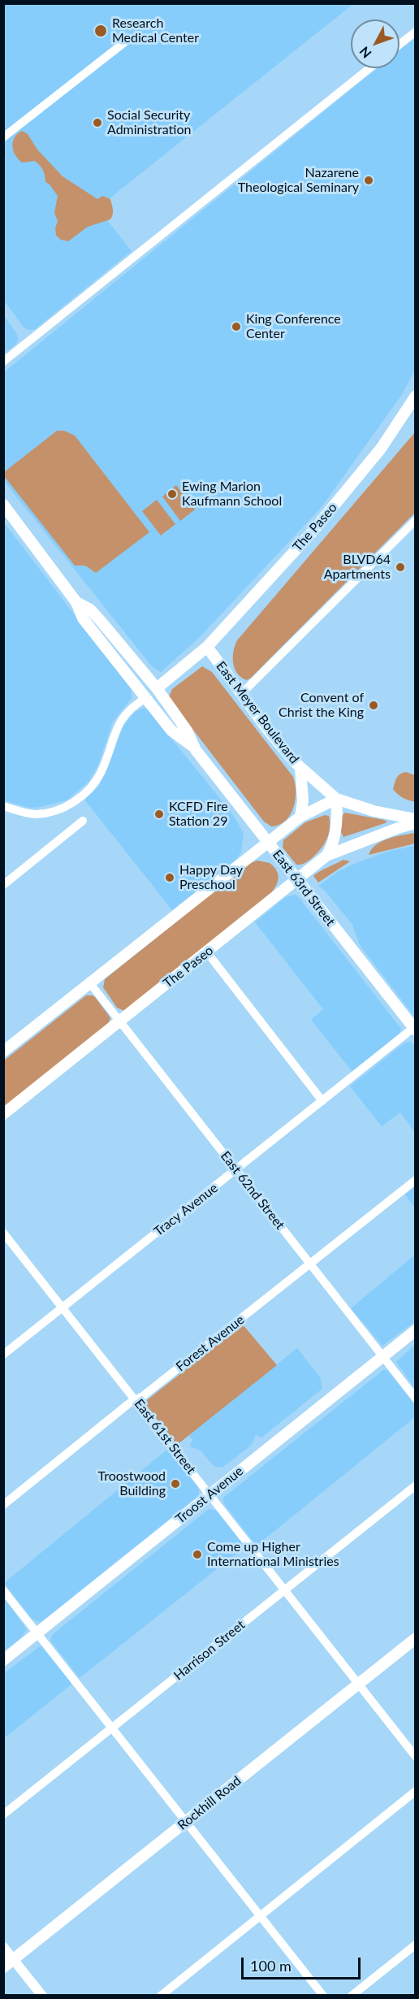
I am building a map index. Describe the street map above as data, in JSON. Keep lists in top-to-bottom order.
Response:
{
  "streets": {
    "main road": [
      "The Paseo",
      "East Meyer Boulevard",
      "East 63rd Street",
      "Troost Avenue",
      "Rockhill Road"
    ],
    "street": [
      "East 62nd Street",
      "Tracy Avenue",
      "Forest Avenue",
      "East 61st Street",
      "Harrison Street"
    ]
  },
  "crossings": [
    ["The Paseo", "East Meyer Boulevard"],
    ["The Paseo", "East 63rd Street"],
    ["The Paseo", "East 62nd Street"],
    ["East 63rd Street", "Tracy Avenue"],
    ["East 62nd Street", "Tracy Avenue"],
    ["East 62nd Street", "Forest Avenue"],
    ["East 62nd Street", "Troost Avenue"],
    ["Tracy Avenue", "East 61st Street"],
    ["Forest Avenue", "East 61st Street"],
    ["East 61st Street", "Troost Avenue"],
    ["East 61st Street", "Harrison Street"],
    ["East 61st Street", "Rockhill Road"]
  ],
  "places": [
    "Research Medical Center",
    "Social Security Administration",
    "Nazarene Theological Seminary",
    "King Conference Center",
    "Ewing Marion Kaufmann School",
    "BLVD64 Apartments",
    "Convent of Christ the King",
    "KCFD Fire Station 29",
    "Happy Day Preschool",
    "Troostwood Building",
    "Come up Higher International Ministries"
  ],
  "scale_bar": "100 m",
  "north": "bottom left"
}
